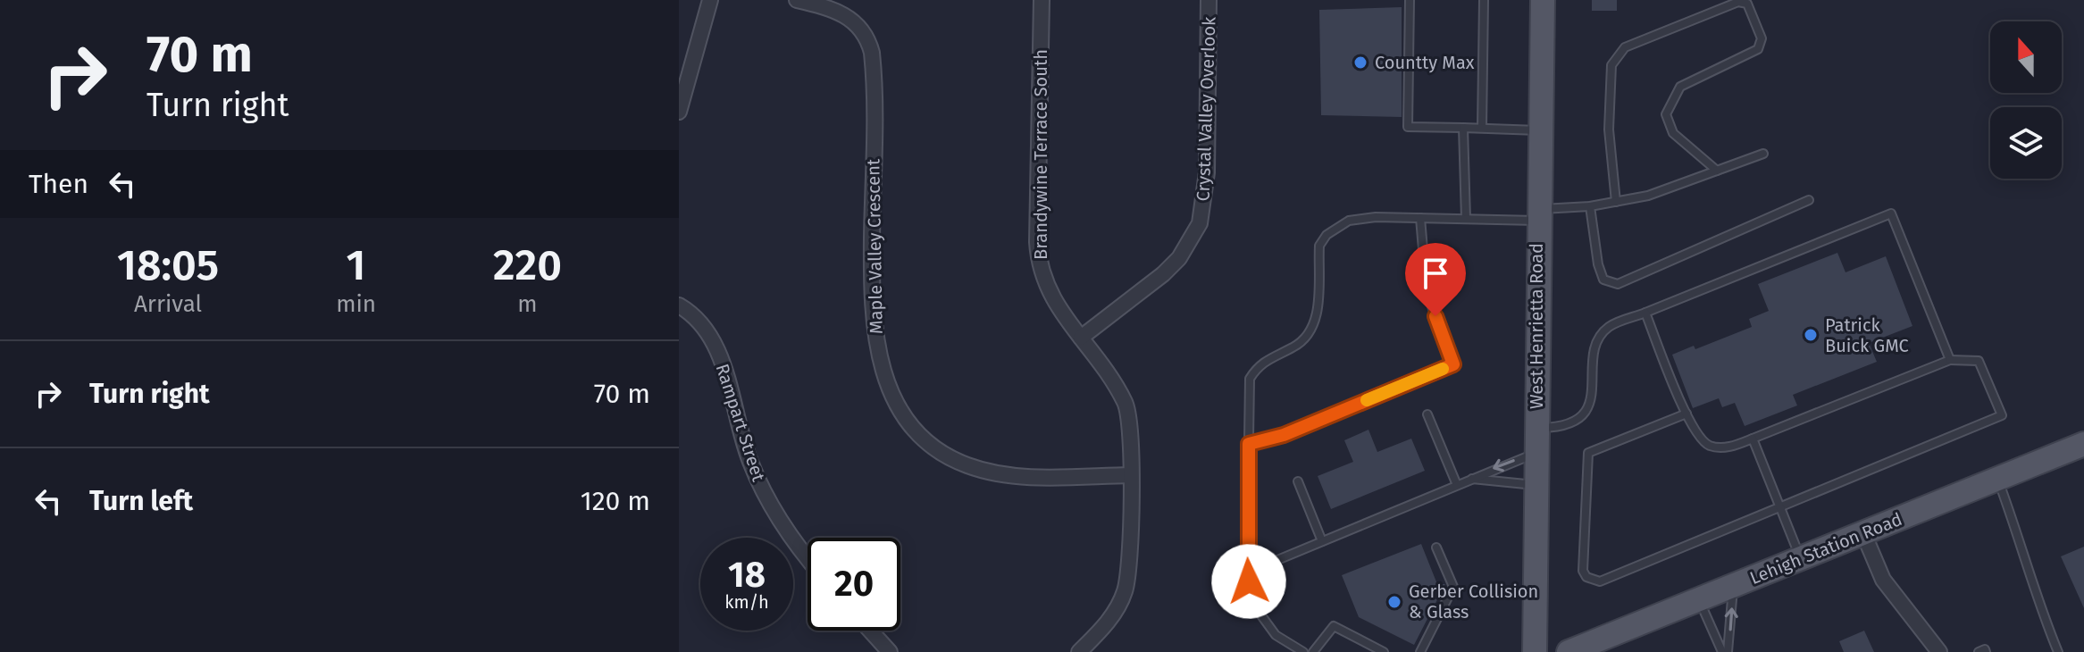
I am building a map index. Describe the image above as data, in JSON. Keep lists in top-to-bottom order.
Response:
{
  "streets": {
    "main road": ["West Henrietta Road", "Lehigh Station Road"],
    "street": [
      "Crystal Valley Overlook",
      "Brandywine Terrace South",
      "Maple Valley Crescent",
      "Rampart Street"
    ]
  },
  "crossings": [
    ["Crystal Valley Overlook", "Brandywine Terrace South"],
    ["Brandywine Terrace South", "Maple Valley Crescent"]
  ],
  "places": ["Countty Max", "Patrick Buick GMC", "Gerber Collision & Glass"],
  "north": "top",
  "page": {
    "turn": ["70 m", "Turn right"],
    "then": "Then",
    "eta": [
      "18:05",
      "Arrival",
      "1",
      "min",
      "220",
      "m"
    ],
    "list": [
      {
        "name": "Turn right",
        "value": "70 m"
      },
      {
        "name": "Turn left",
        "value": "120 m"
      }
    ],
    "speed": "18 km/h",
    "limit": "20"
  }
}
